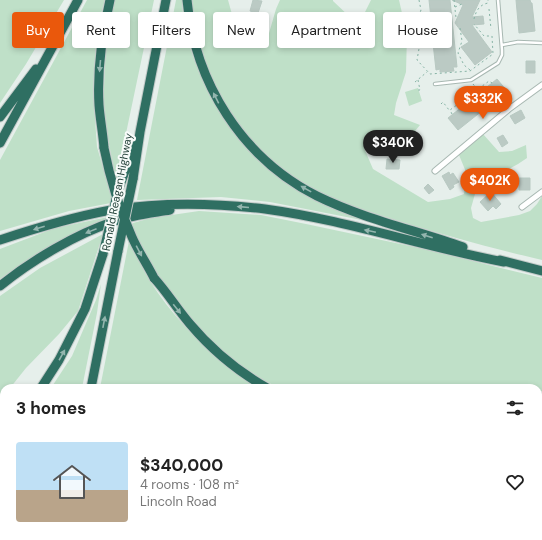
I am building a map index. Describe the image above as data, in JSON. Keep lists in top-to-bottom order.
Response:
{
  "streets": {
    "highway": ["Ronald Reagan Highway"]
  },
  "page": {
    "chip": [
      "Buy",
      "Rent",
      "Filters",
      "New",
      "Apartment",
      "House"
    ],
    "price": ["$332K", "$340K", "$402K"],
    "heading": "3 homes",
    "list": [
      {
        "name": "$340,000",
        "note": "4 rooms · 108 m² · Lincoln Road"
      }
    ]
  }
}
